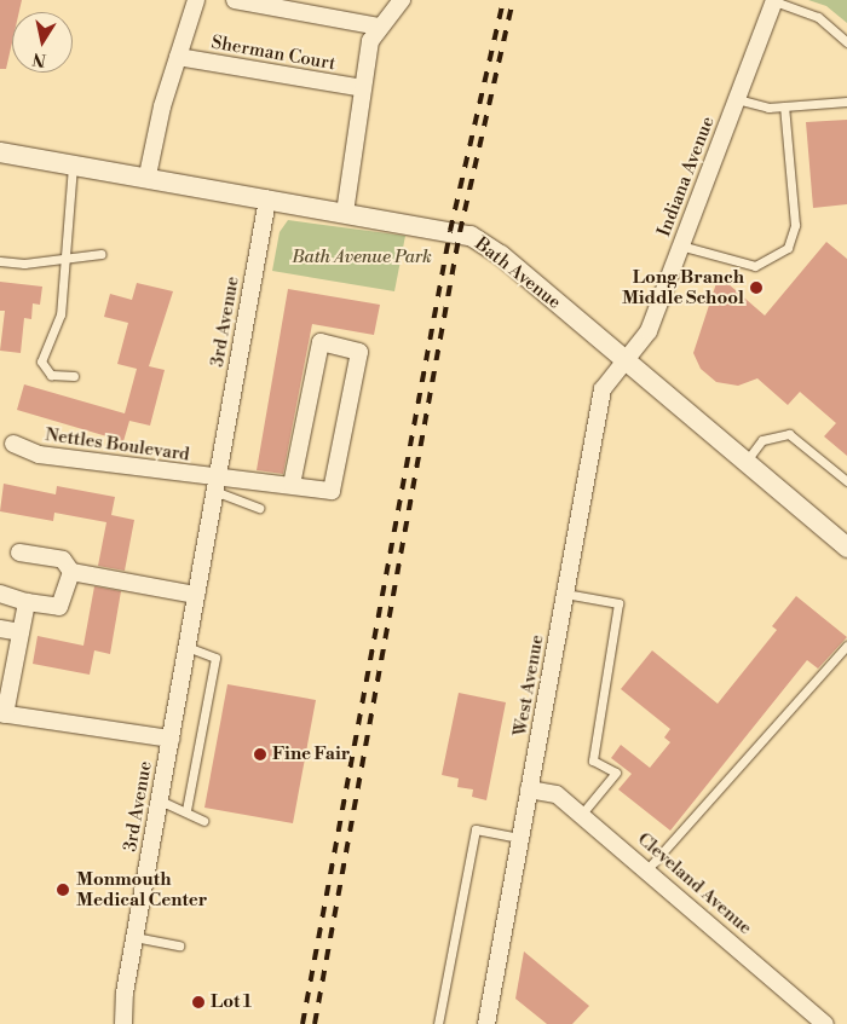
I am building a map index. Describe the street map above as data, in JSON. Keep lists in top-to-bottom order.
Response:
{
  "streets": {
    "street": [
      "Sherman Court",
      "Indiana Avenue",
      "Bath Avenue",
      "3rd Avenue",
      "Nettles Boulevard",
      "West Avenue",
      "Cleveland Avenue"
    ]
  },
  "crossings": [
    ["Indiana Avenue", "Bath Avenue"],
    ["Indiana Avenue", "West Avenue"],
    ["Bath Avenue", "3rd Avenue"],
    ["Bath Avenue", "West Avenue"],
    ["3rd Avenue", "Nettles Boulevard"],
    ["West Avenue", "Cleveland Avenue"]
  ],
  "parks": ["Bath Avenue Park"],
  "places": [
    "Long Branch Middle School",
    "Fine Fair",
    "Monmouth Medical Center",
    "Lot 1"
  ],
  "north": "bottom"
}
